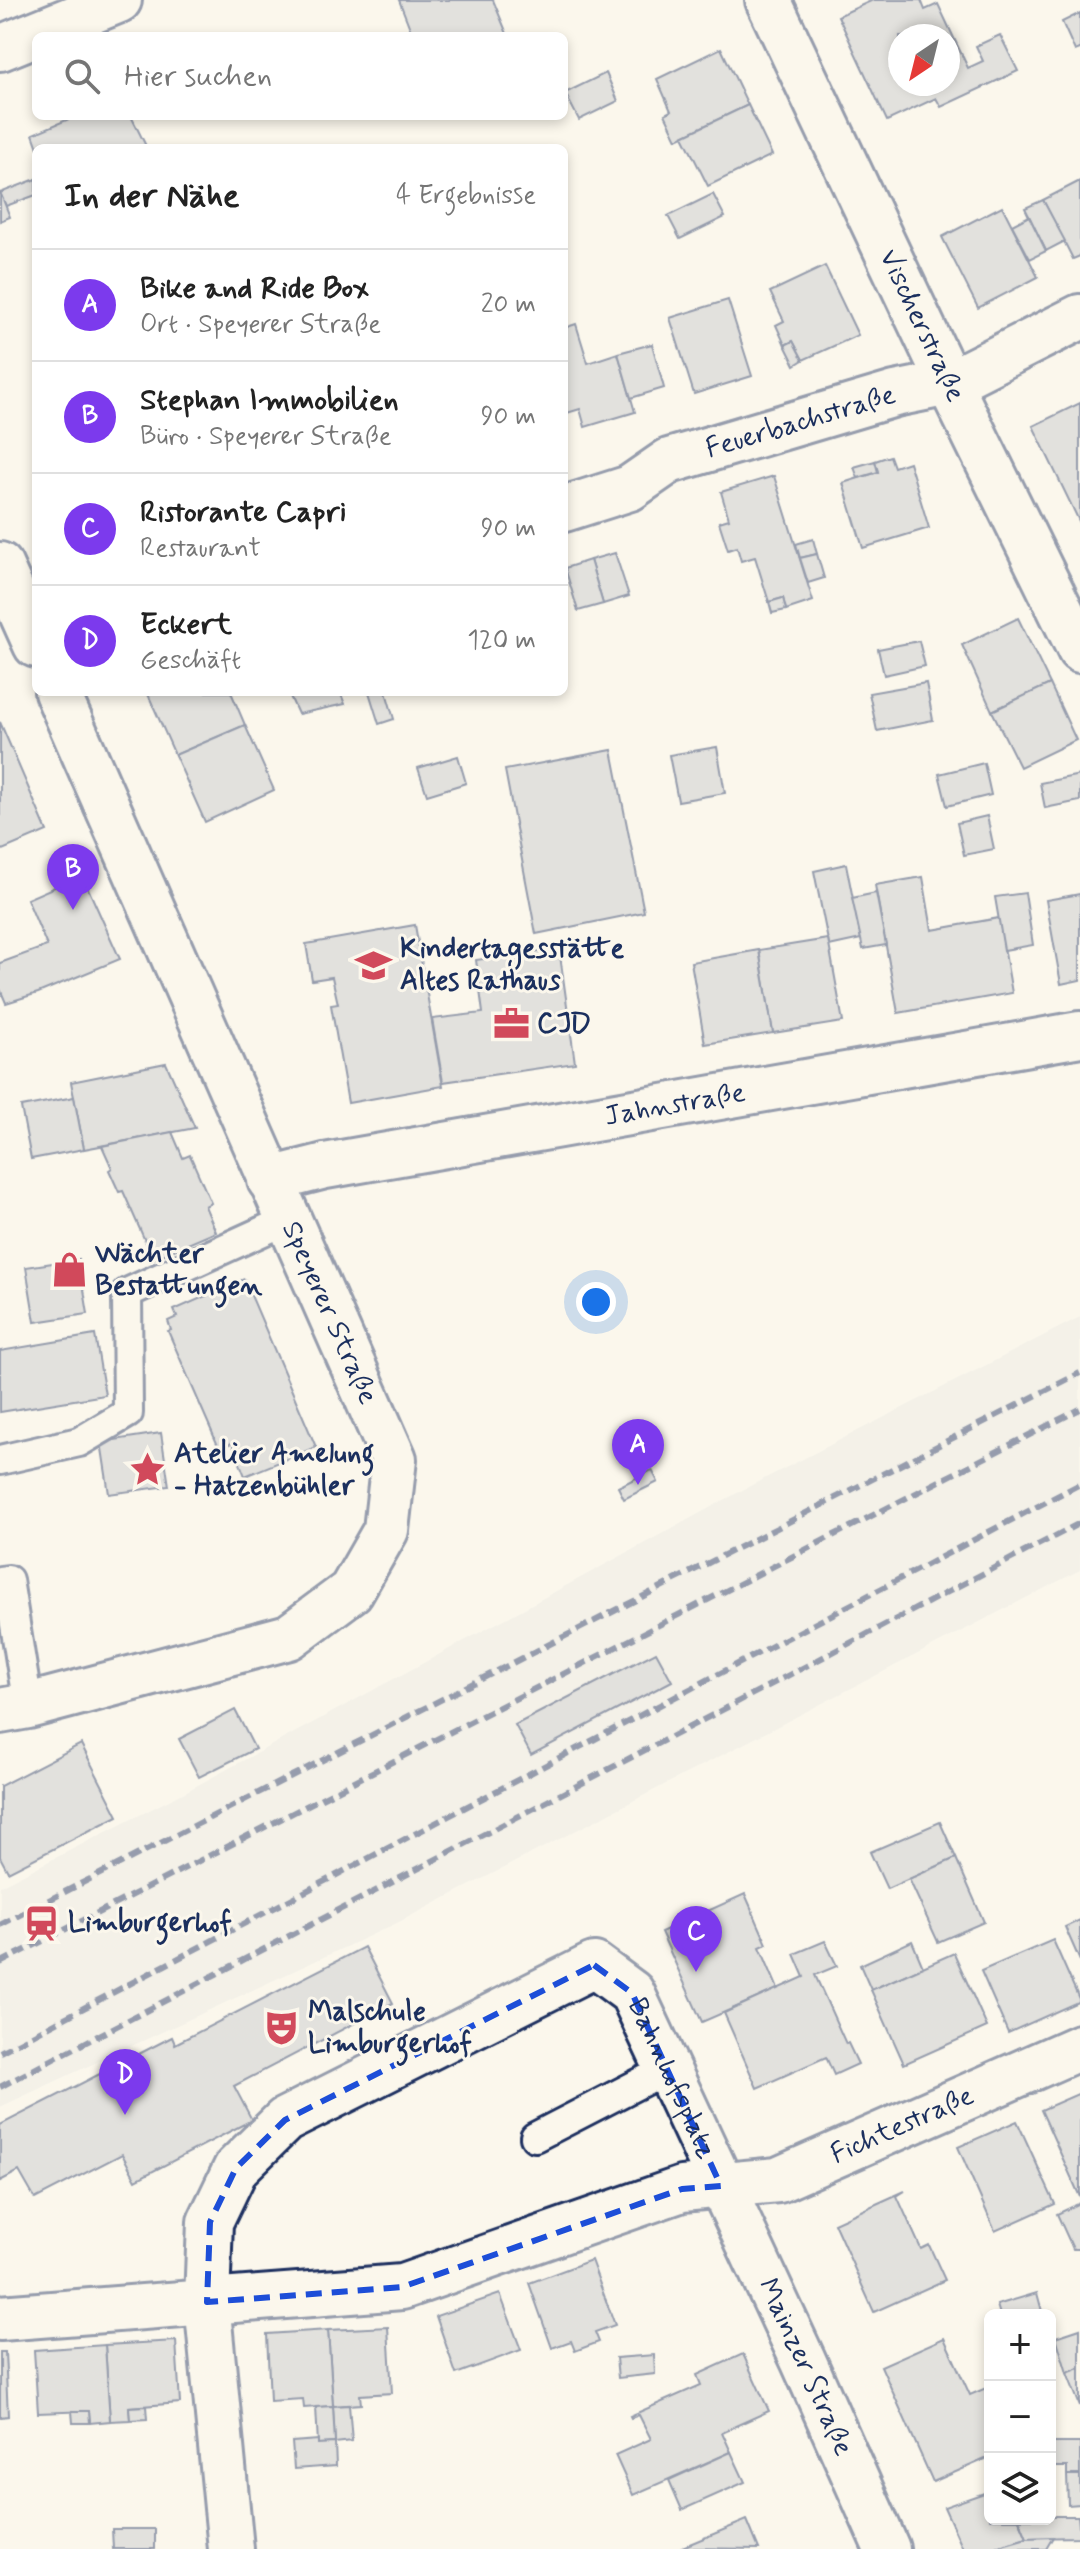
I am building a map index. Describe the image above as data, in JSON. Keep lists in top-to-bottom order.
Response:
{
  "streets": {
    "street": [
      "Vischerstraße",
      "Feuerbachstraße",
      "Jahnstraße",
      "Speyerer Straße",
      "Bahnhofsplatz",
      "Fichtestraße",
      "Mainzer Straße"
    ]
  },
  "crossings": [
    ["Vischerstraße", "Feuerbachstraße"],
    ["Jahnstraße", "Speyerer Straße"],
    ["Bahnhofsplatz", "Fichtestraße"],
    ["Bahnhofsplatz", "Mainzer Straße"],
    ["Fichtestraße", "Mainzer Straße"]
  ],
  "places": {
    "school or university": ["Kindertagesstätte Altes Rathaus"],
    "office": ["CJD"],
    "shop": ["Wächter Bestattungen"],
    "place": ["Atelier Amelung - Hatzenbühler"],
    "station": ["Limburgerhof"],
    "theatre": ["Malschule Limburgerhof"]
  },
  "north": "bottom left",
  "page": {
    "search": "Hier suchen",
    "heading": ["In der Nähe", "4 Ergebnisse"],
    "list": [
      {
        "mark": "A",
        "name": "Bike and Ride Box",
        "note": "Ort · Speyerer Straße",
        "value": "20 m"
      },
      {
        "mark": "B",
        "name": "Stephan Immobilien",
        "note": "Büro · Speyerer Straße",
        "value": "90 m"
      },
      {
        "mark": "C",
        "name": "Ristorante Capri",
        "note": "Restaurant",
        "value": "90 m"
      },
      {
        "mark": "D",
        "name": "Eckert",
        "note": "Geschäft",
        "value": "120 m"
      }
    ],
    "pins": [
      "B",
      "A",
      "C",
      "D"
    ],
    "map_buttons": ["+", "−"]
  }
}
